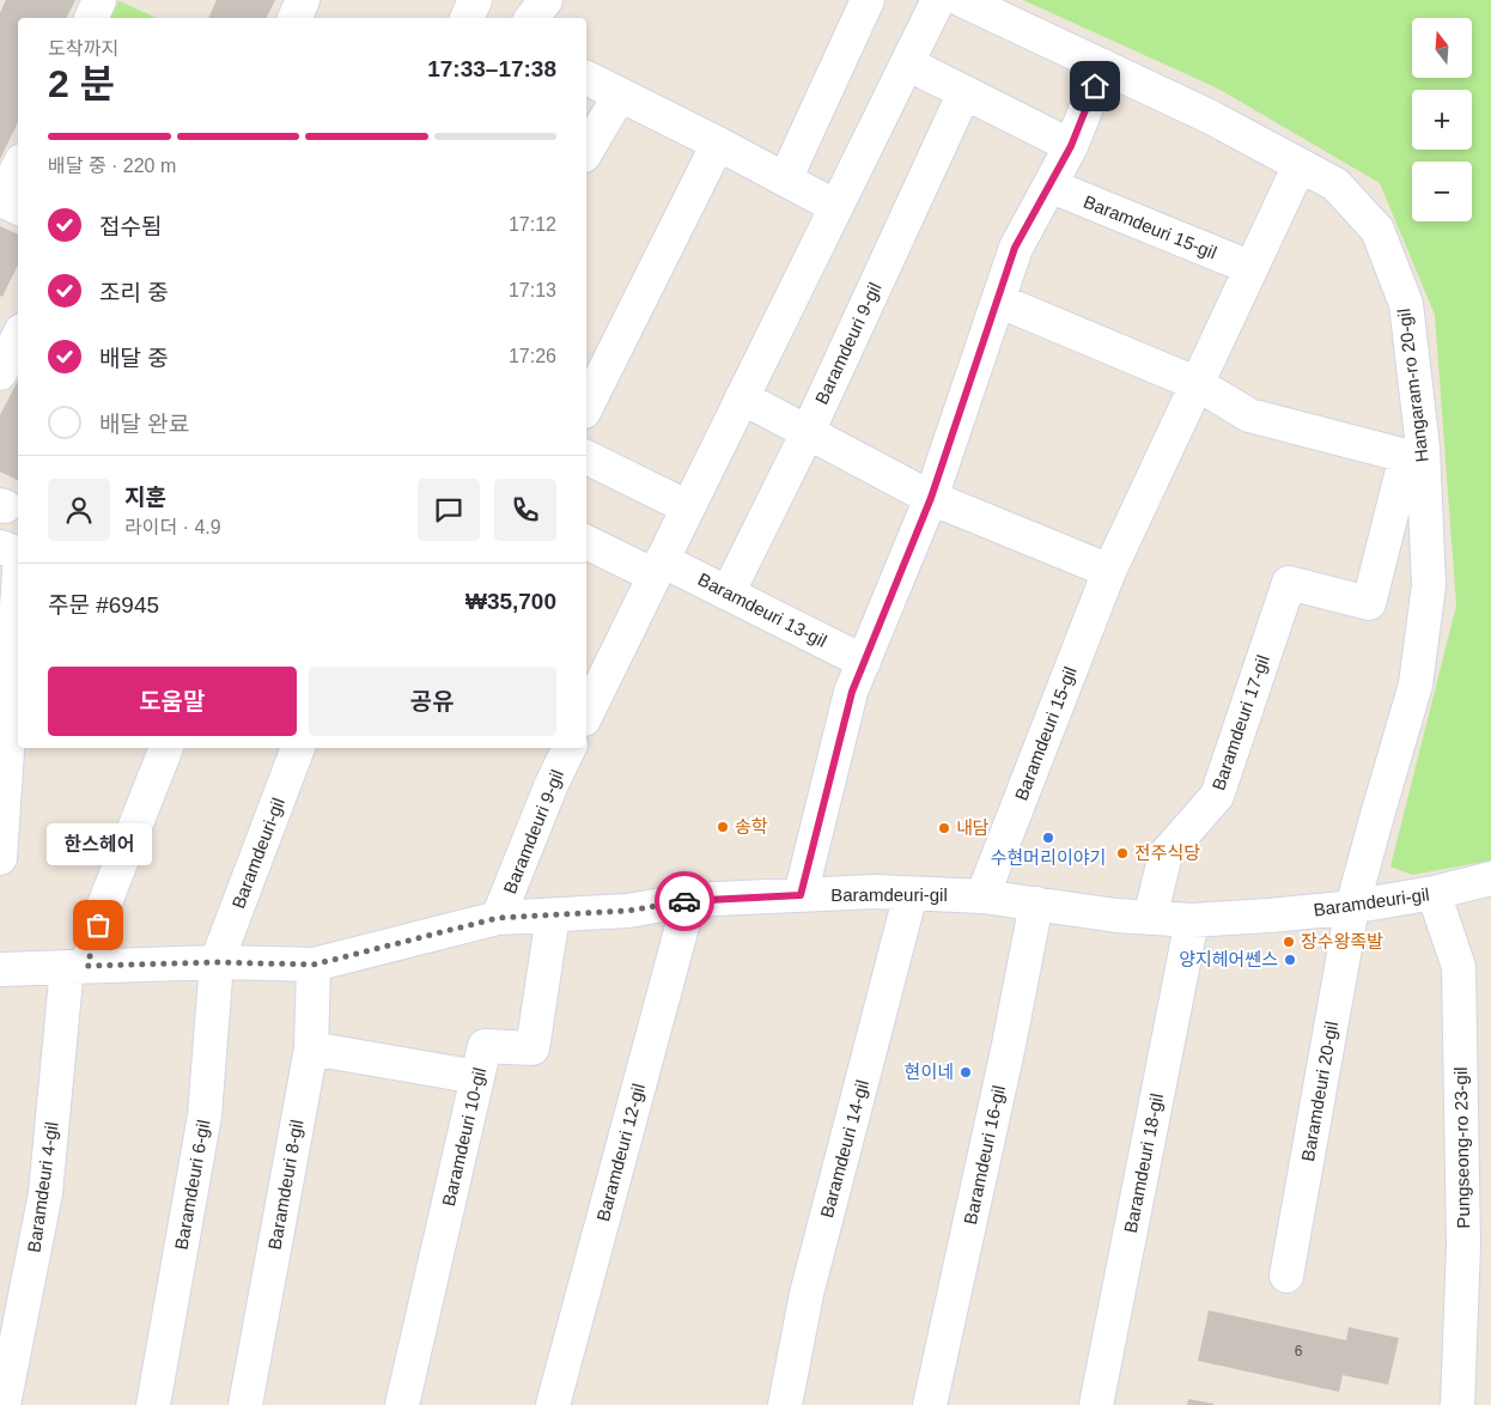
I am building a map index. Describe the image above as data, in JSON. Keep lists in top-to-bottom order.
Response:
{
  "streets": {
    "street": [
      "Baramdeuri 15-gil",
      "Baramdeuri 9-gil",
      "Hangaram-ro 20-gil",
      "Baramdeuri 13-gil",
      "Baramdeuri 17-gil",
      "Baramdeuri-gil",
      "Baramdeuri 20-gil",
      "Baramdeuri 10-gil",
      "Pungseong-ro 23-gil",
      "Baramdeuri 14-gil",
      "Baramdeuri 12-gil",
      "Baramdeuri 16-gil",
      "Baramdeuri 18-gil",
      "Baramdeuri 6-gil",
      "Baramdeuri 8-gil",
      "Baramdeuri 4-gil"
    ]
  },
  "crossings": [
    ["Baramdeuri 15-gil", "Hangaram-ro 20-gil"],
    ["Baramdeuri 15-gil", "Baramdeuri-gil"],
    ["Baramdeuri 9-gil", "Baramdeuri 13-gil"],
    ["Baramdeuri 9-gil", "Baramdeuri-gil"],
    ["Hangaram-ro 20-gil", "Baramdeuri 17-gil"],
    ["Hangaram-ro 20-gil", "Baramdeuri-gil"],
    ["Hangaram-ro 20-gil", "Baramdeuri 20-gil"],
    ["Baramdeuri 17-gil", "Baramdeuri-gil"],
    ["Baramdeuri-gil", "Baramdeuri 20-gil"],
    ["Baramdeuri-gil", "Baramdeuri 10-gil"],
    ["Baramdeuri-gil", "Pungseong-ro 23-gil"],
    ["Baramdeuri-gil", "Baramdeuri 14-gil"],
    ["Baramdeuri-gil", "Baramdeuri 12-gil"],
    ["Baramdeuri-gil", "Baramdeuri 16-gil"],
    ["Baramdeuri-gil", "Baramdeuri 18-gil"],
    ["Baramdeuri-gil", "Baramdeuri 6-gil"],
    ["Baramdeuri-gil", "Baramdeuri 8-gil"],
    ["Baramdeuri-gil", "Baramdeuri 4-gil"]
  ],
  "places": [
    "송학",
    "내담",
    "수현머리이야기",
    "전주식당",
    "한스헤어",
    "장수왕족발",
    "양지헤어쎈스",
    "현이네"
  ],
  "house_numbers": ["6"],
  "north": "top",
  "page": {
    "map_buttons": ["+", "−"],
    "heading": ["2 분", "도착까지", "17:33–17:38"],
    "panel": [
      "지훈",
      "라이더 · 4.9",
      "주문 #6945",
      "₩35,700"
    ],
    "bar": "배달 중 · 220 m",
    "list": [
      ["접수됨", "17:12"],
      ["조리 중", "17:13"],
      ["배달 중", "17:26"],
      "배달 완료"
    ],
    "buttons": ["도움말", "공유"],
    "bubble": "한스헤어"
  }
}
